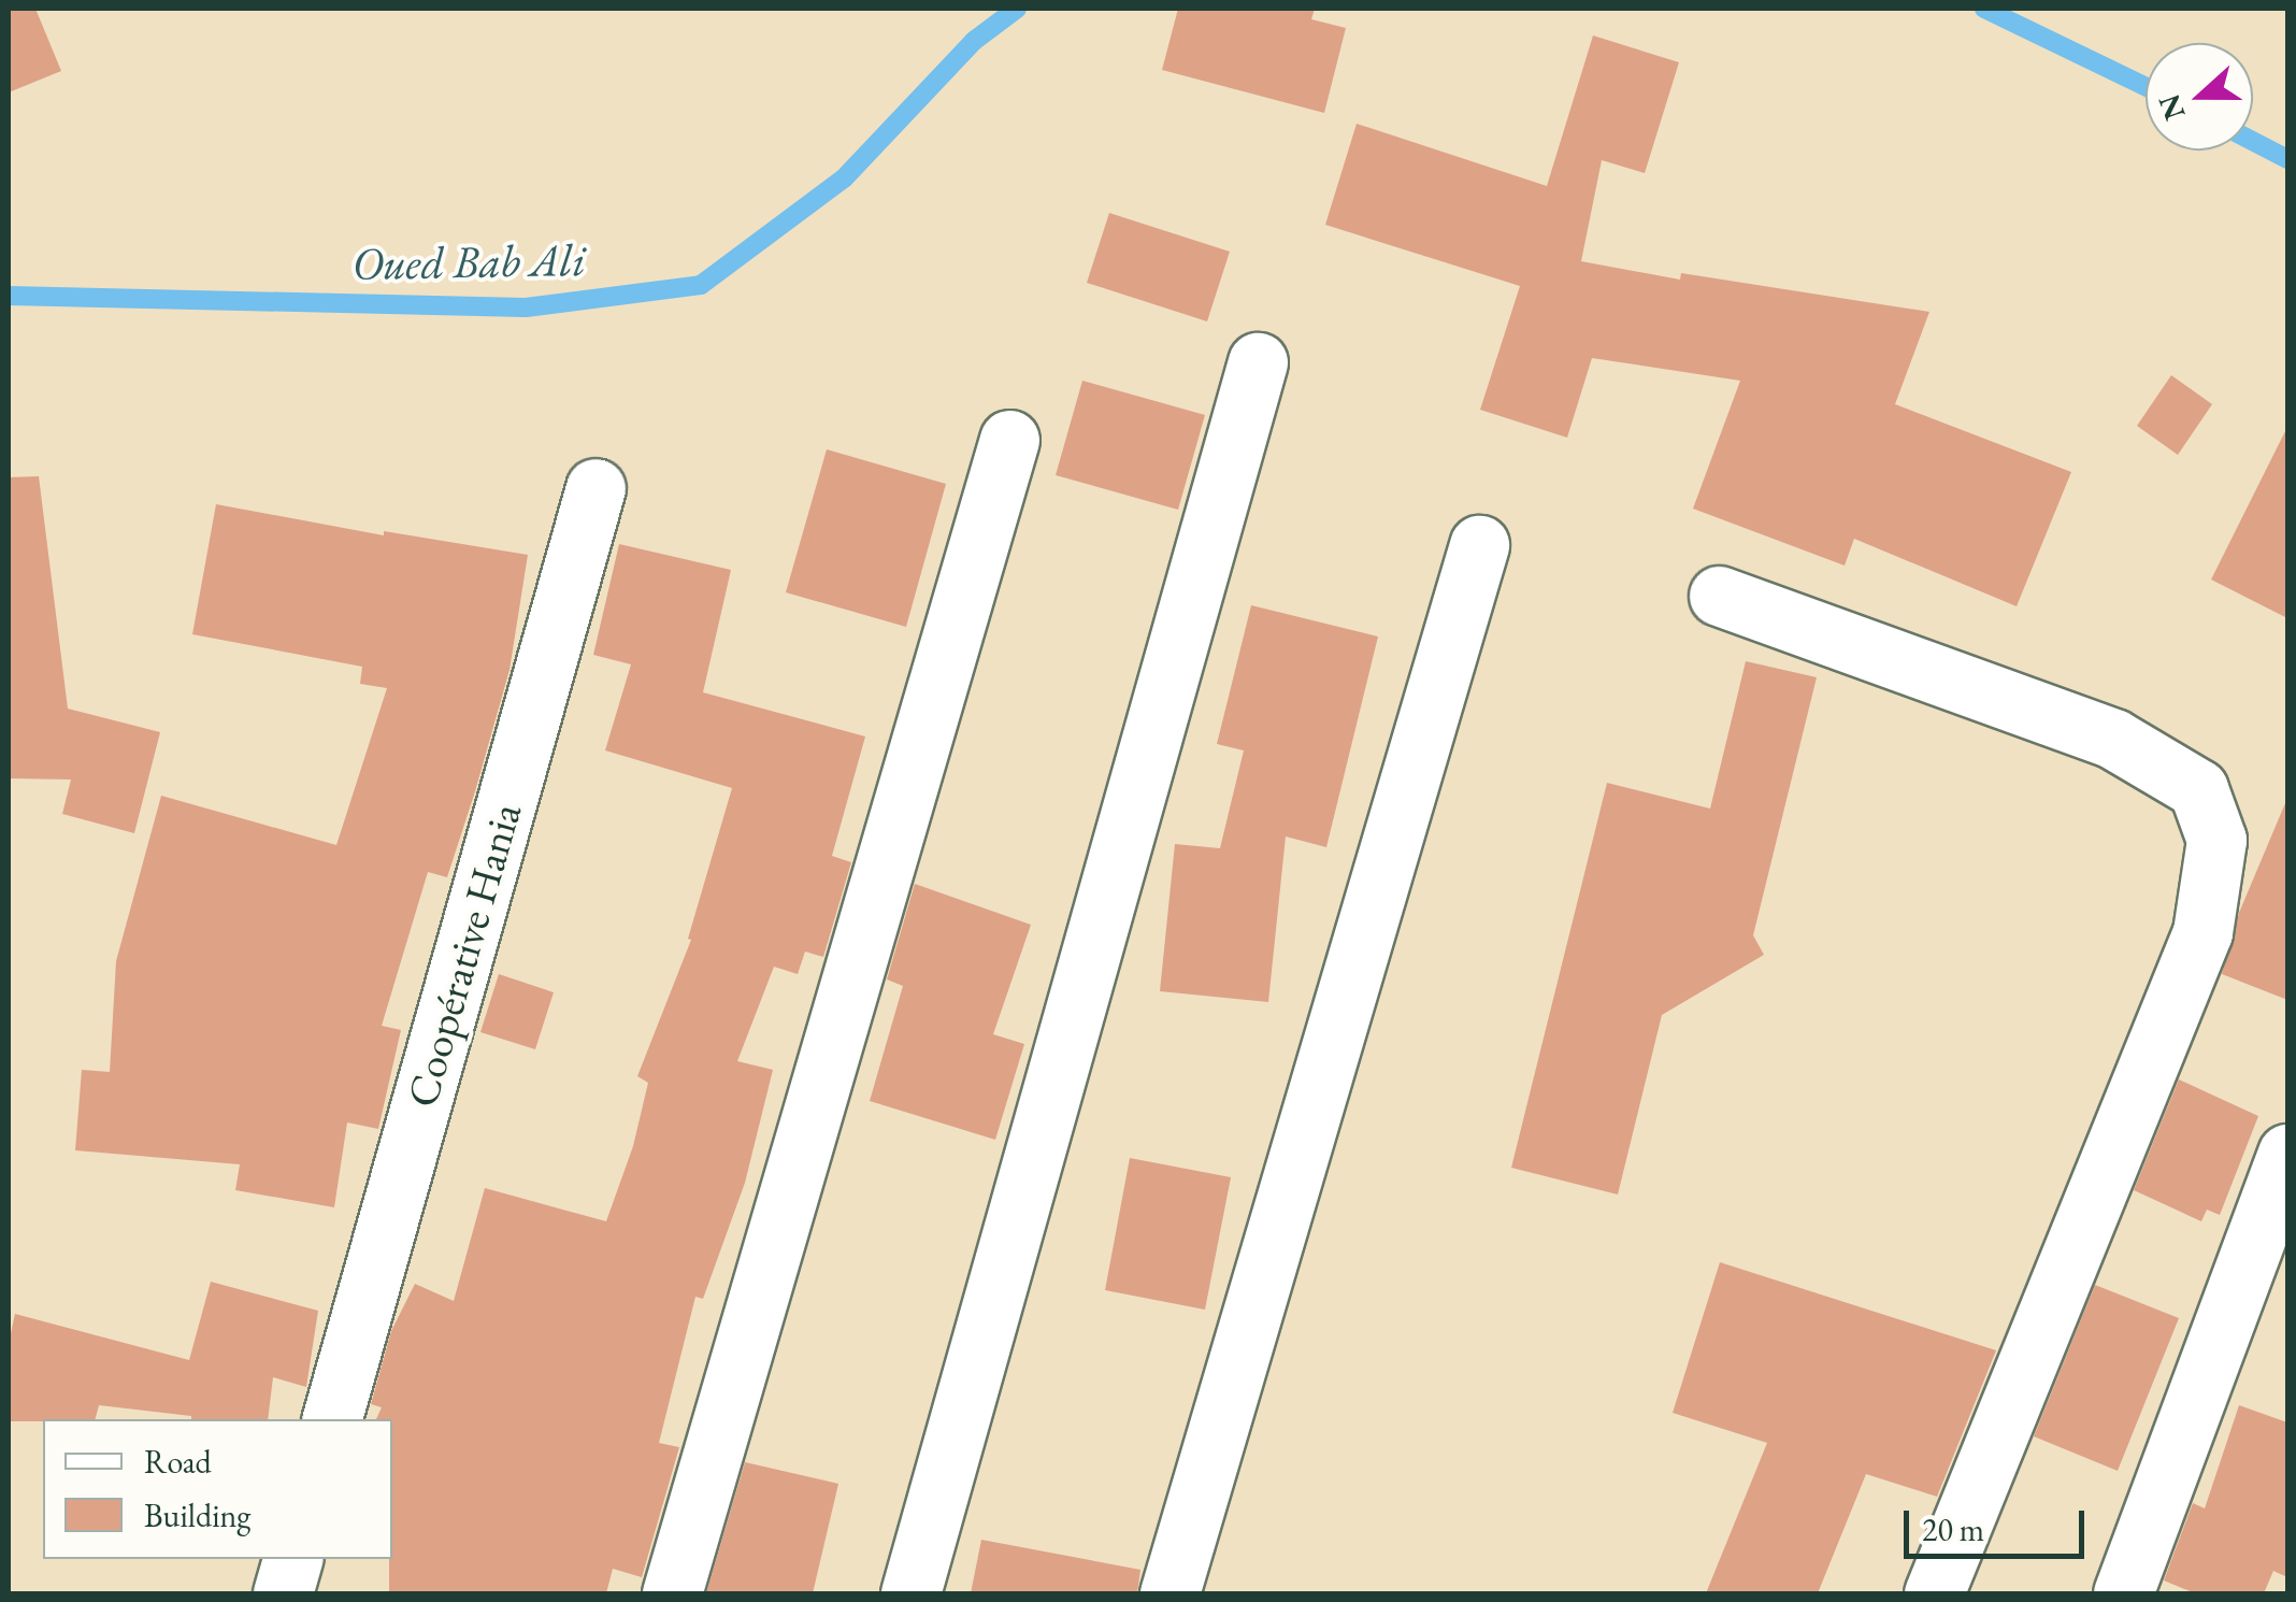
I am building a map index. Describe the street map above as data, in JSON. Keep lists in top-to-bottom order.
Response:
{
  "streets": {
    "street": ["Coopérative Hania"]
  },
  "water": ["Oued Bab Ali"],
  "legend": ["Road", "Building"],
  "scale_bar": "20 m",
  "north": "left"
}
